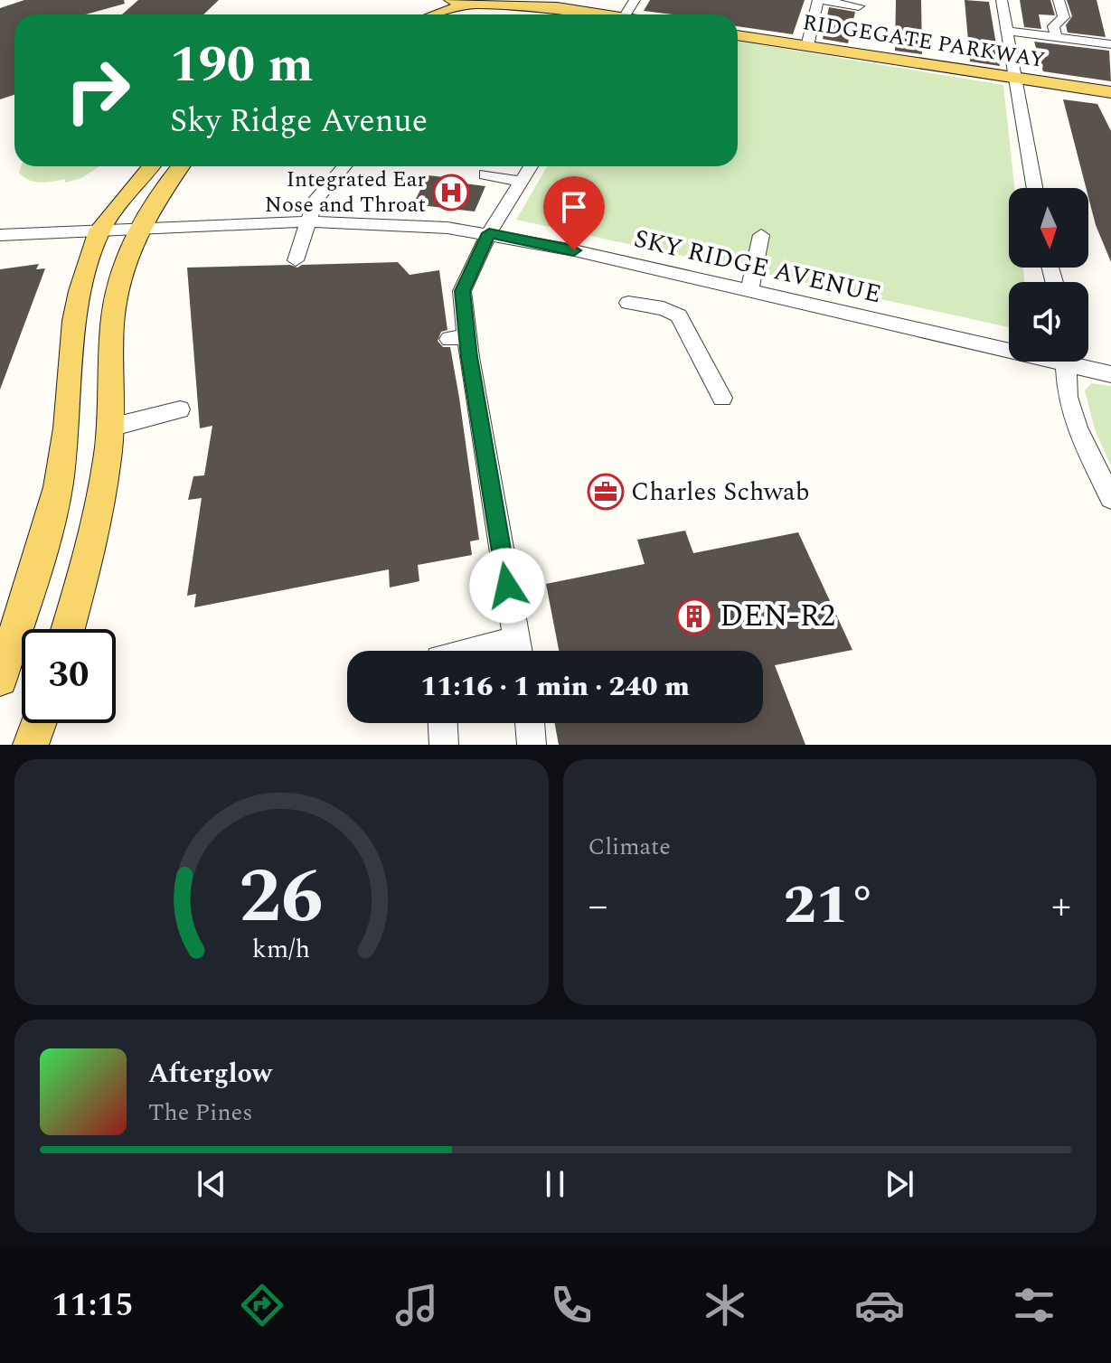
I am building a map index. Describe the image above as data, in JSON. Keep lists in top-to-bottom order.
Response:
{
  "streets": {
    "main road": ["RIDGEGATE PARKWAY"],
    "street": ["SKY RIDGE AVENUE"]
  },
  "places": {
    "hospital": ["Integrated Ear Nose and Throat"],
    "office": ["Charles Schwab"],
    "building": ["DEN-R2"]
  },
  "north": "bottom",
  "page": {
    "turn": ["190 m", "Sky Ridge Avenue"],
    "limit": "30",
    "trip": "11:16 · 1 min · 240 m",
    "tile": "Climate",
    "heat": ["−", "21°", "+"],
    "song": ["Afterglow", "The Pines"],
    "tabs": "11:15",
    "gauge": ["26", "km/h"]
  }
}
